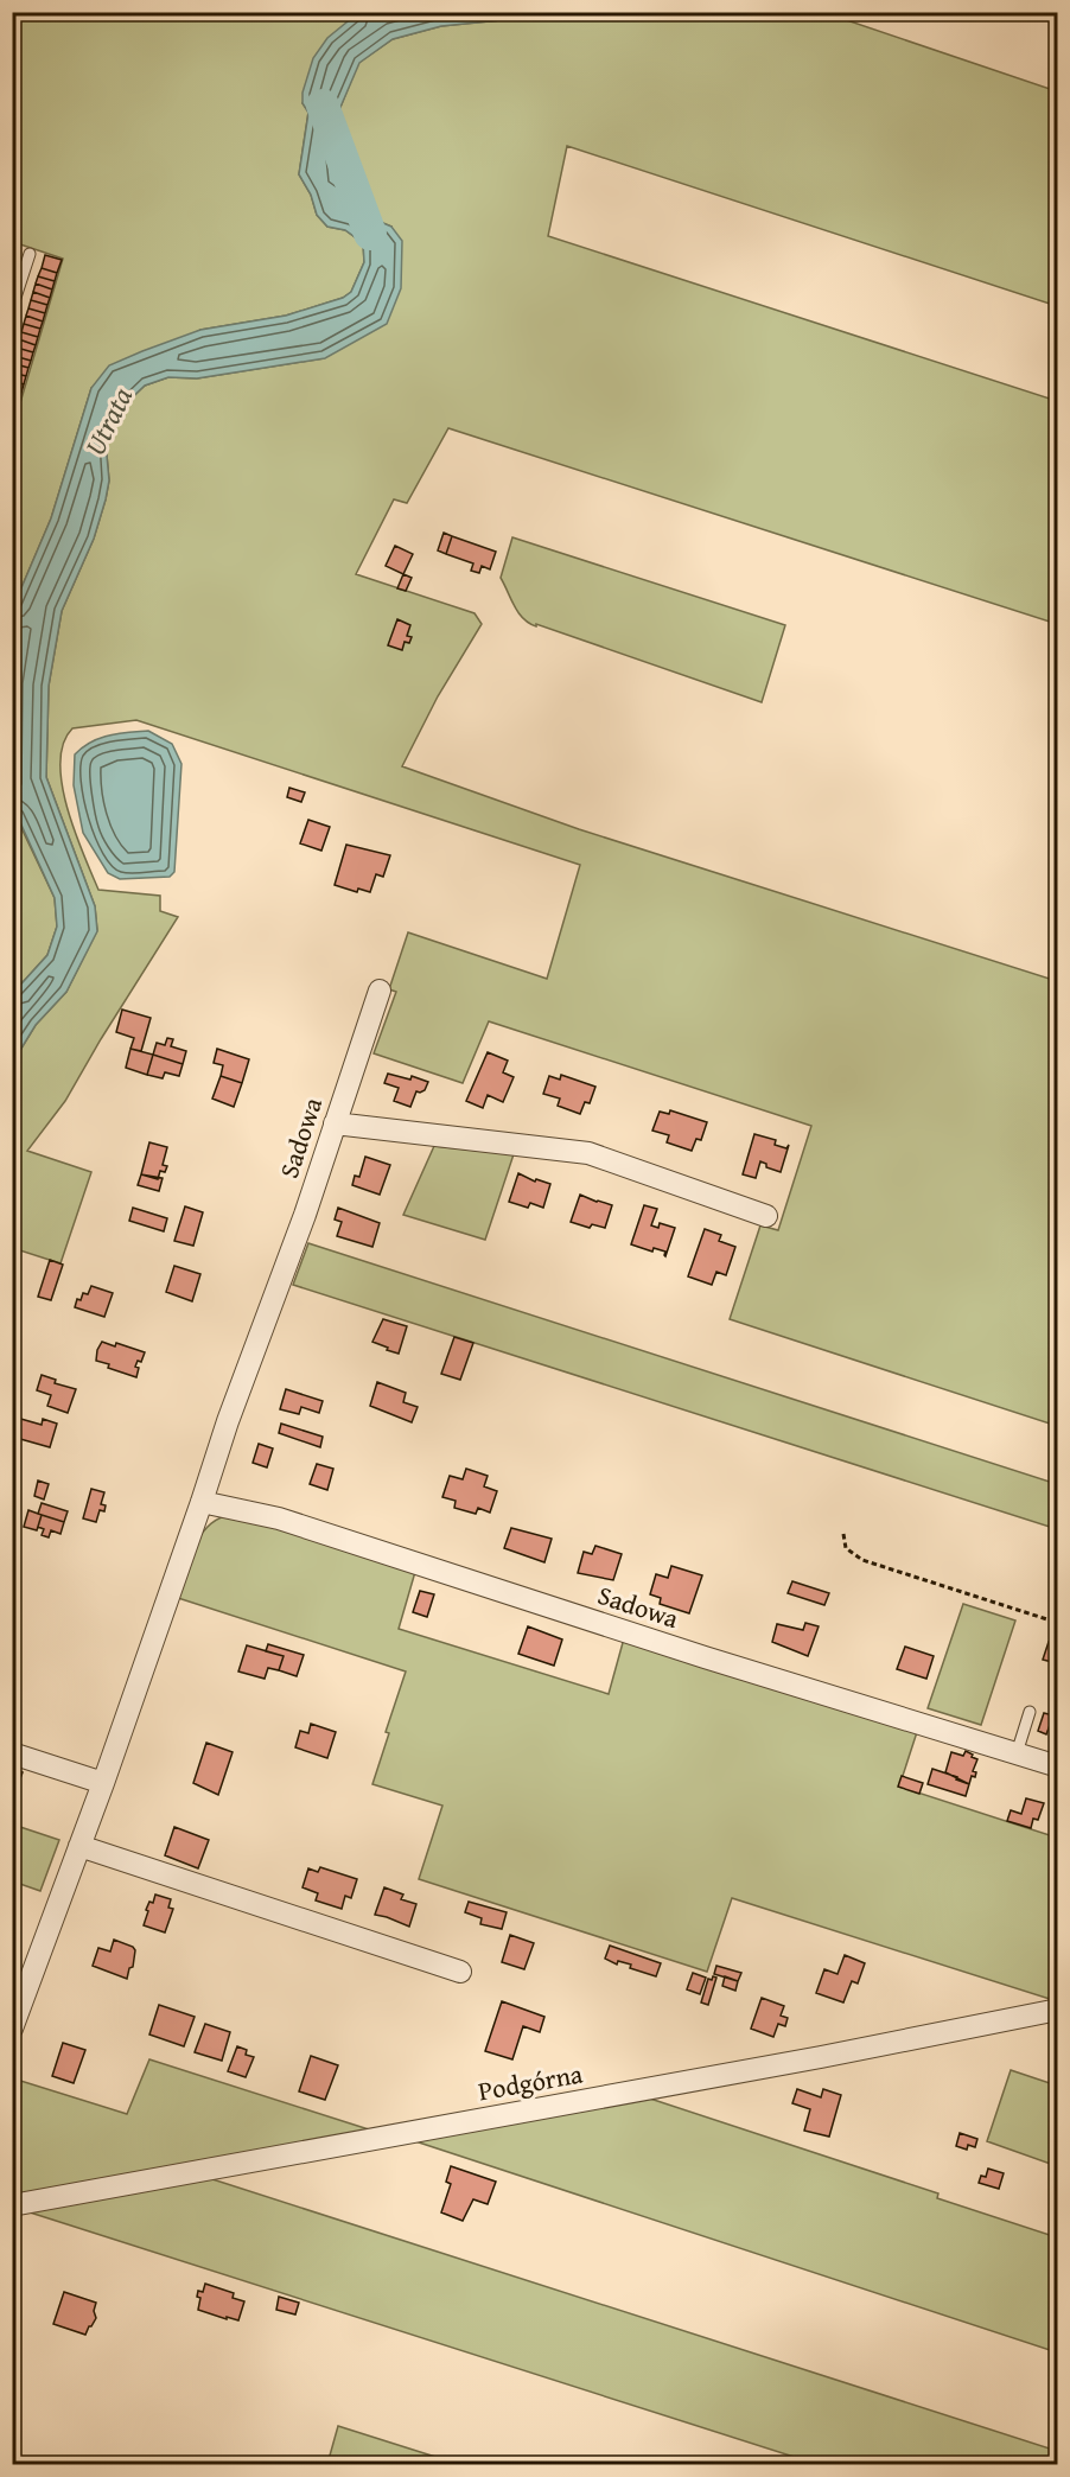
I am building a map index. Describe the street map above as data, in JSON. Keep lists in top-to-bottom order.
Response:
{
  "streets": {
    "street": ["Sadowa", "Podgórna"]
  },
  "water": ["Utrata"]
}
